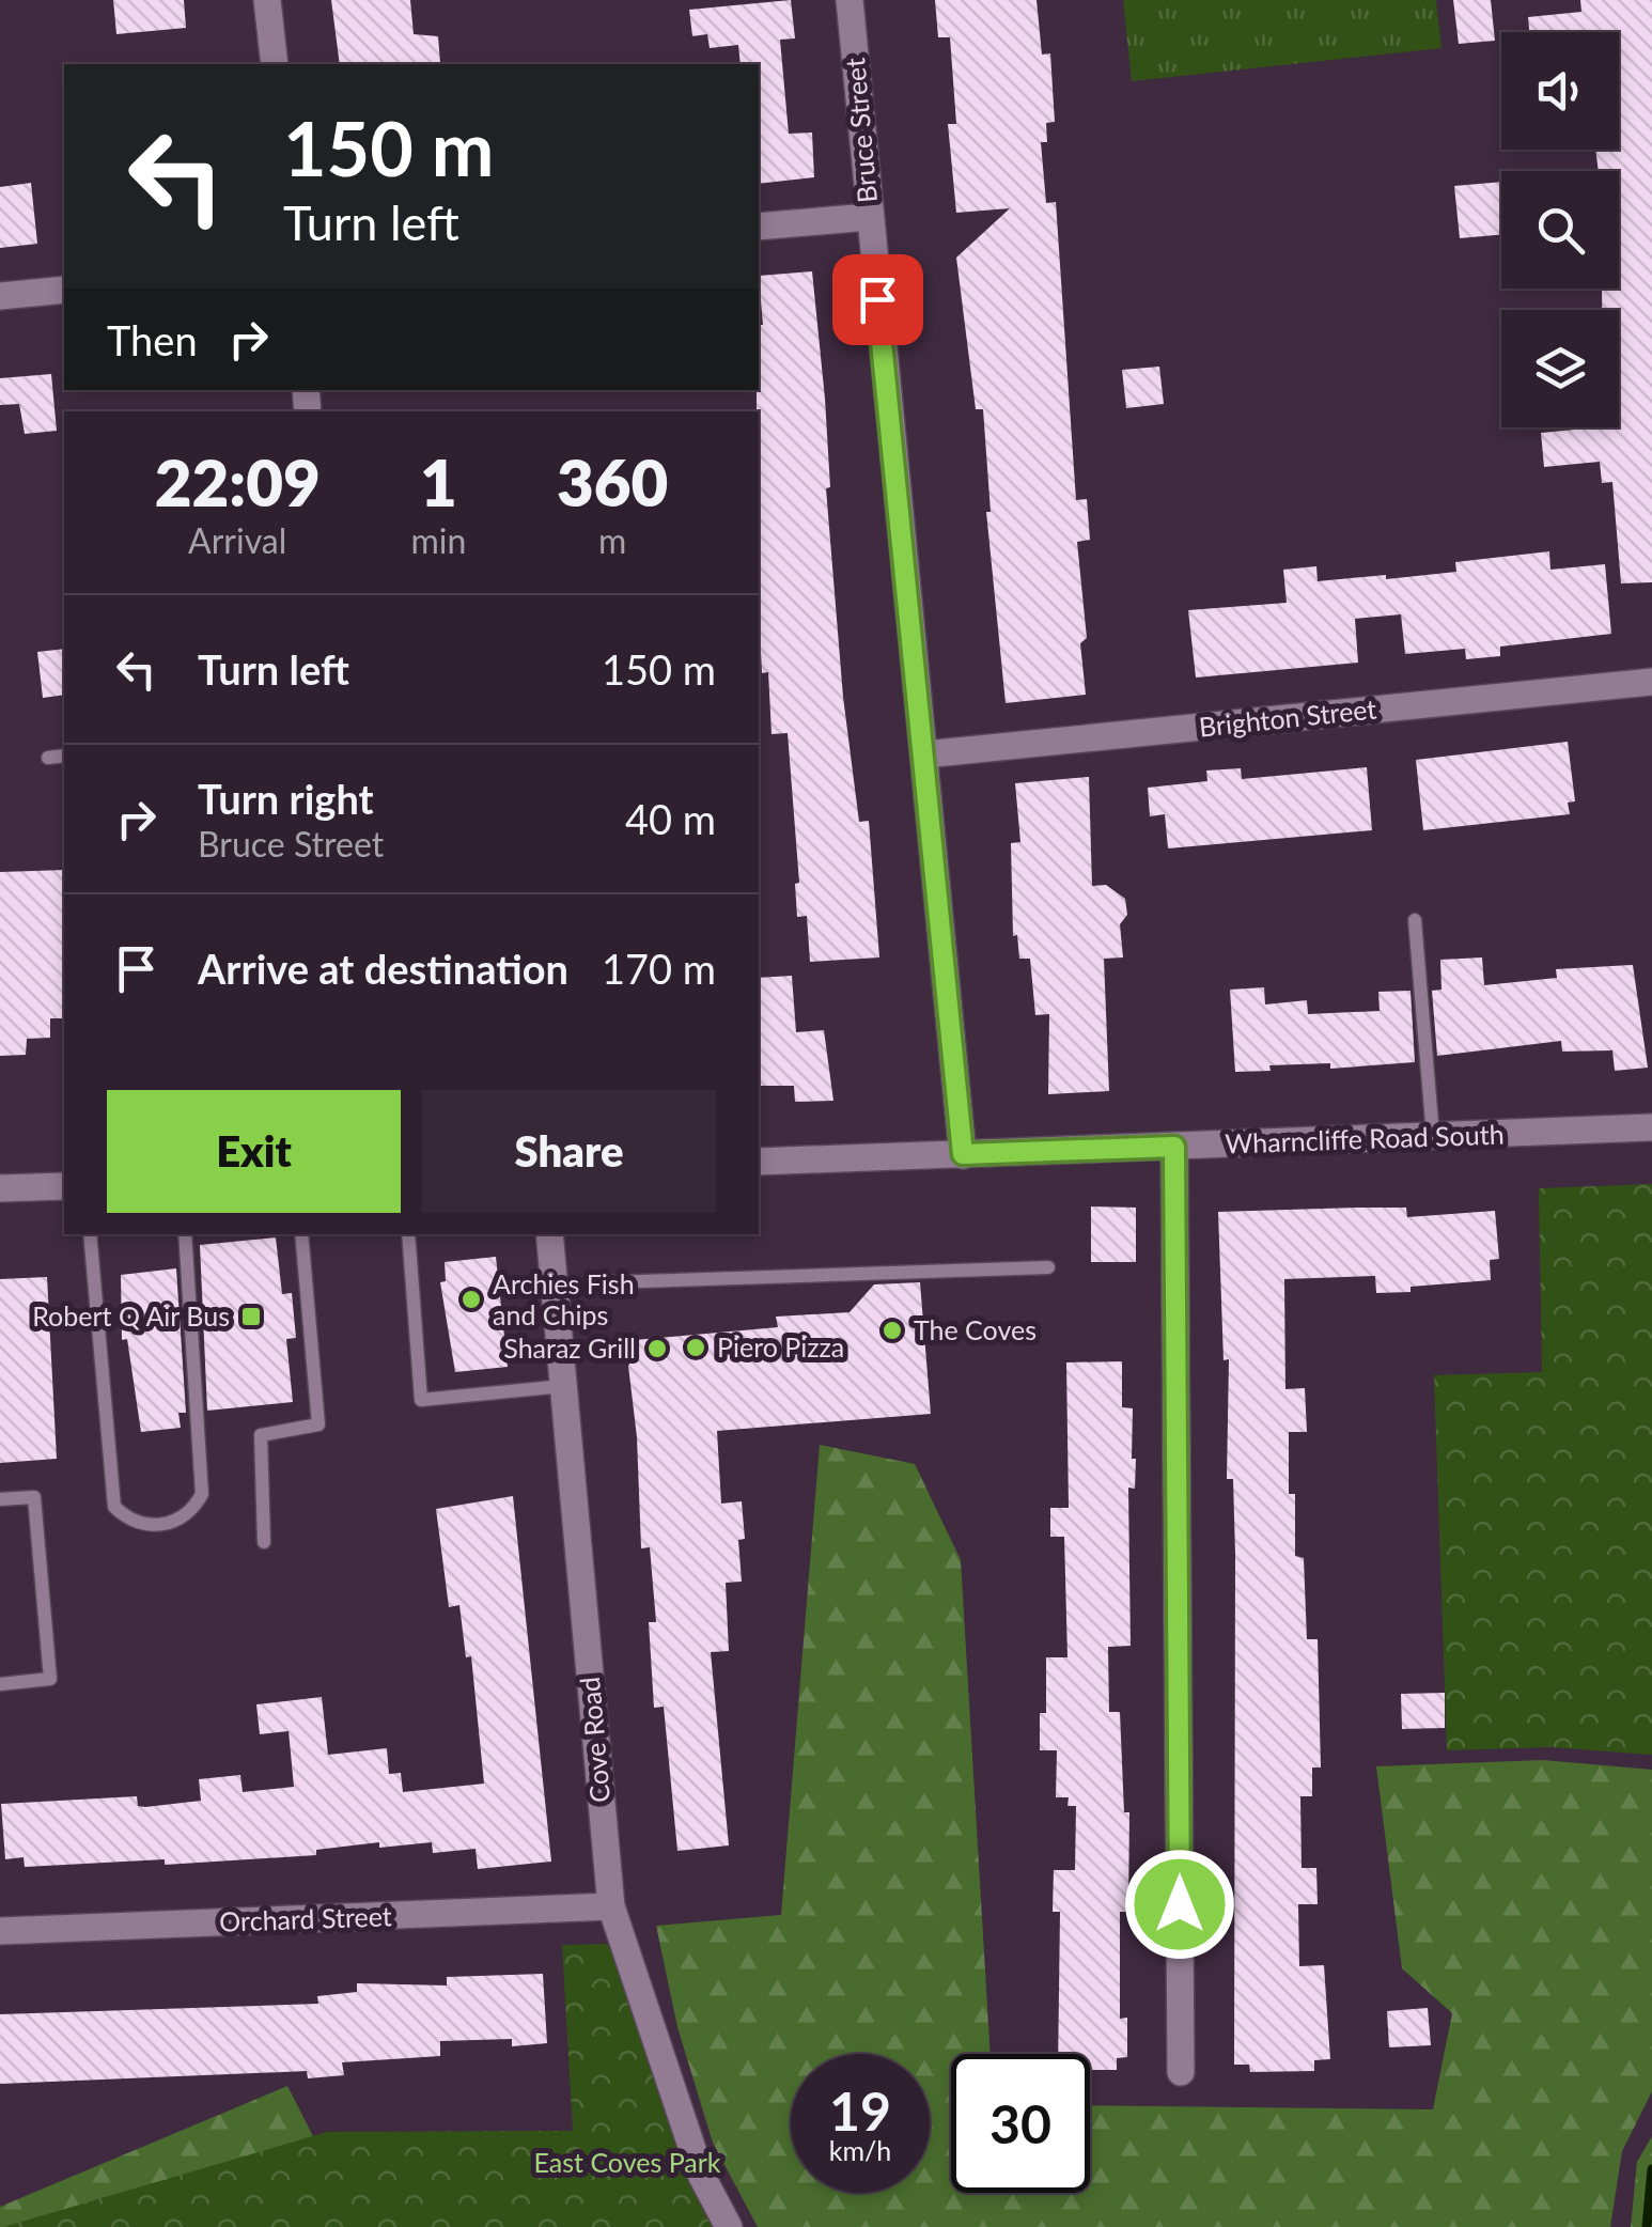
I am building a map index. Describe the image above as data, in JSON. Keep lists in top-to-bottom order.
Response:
{
  "streets": {
    "street": [
      "Bruce Street",
      "Brighton Street",
      "Wharncliffe Road South",
      "Cove Road",
      "Orchard Street"
    ]
  },
  "crossings": [
    ["Bruce Street", "Brighton Street"],
    ["Bruce Street", "Wharncliffe Road South"],
    ["Cove Road", "Orchard Street"]
  ],
  "parks": ["East Coves Park"],
  "places": {
    "other": [
      "Archies Fish and Chips",
      "The Coves",
      "Piero Pizza",
      "Sharaz Grill"
    ],
    "transit": ["Robert Q Air Bus"]
  },
  "page": {
    "turn": ["150 m", "Turn left"],
    "then": "Then",
    "eta": [
      "22:09",
      "Arrival",
      "1",
      "min",
      "360",
      "m"
    ],
    "list": [
      {
        "name": "Turn left",
        "value": "150 m"
      },
      {
        "name": "Turn right",
        "note": "Bruce Street",
        "value": "40 m"
      },
      {
        "name": "Arrive at destination",
        "value": "170 m"
      }
    ],
    "buttons": ["Exit", "Share"],
    "speed": "19 km/h",
    "limit": "30"
  }
}
